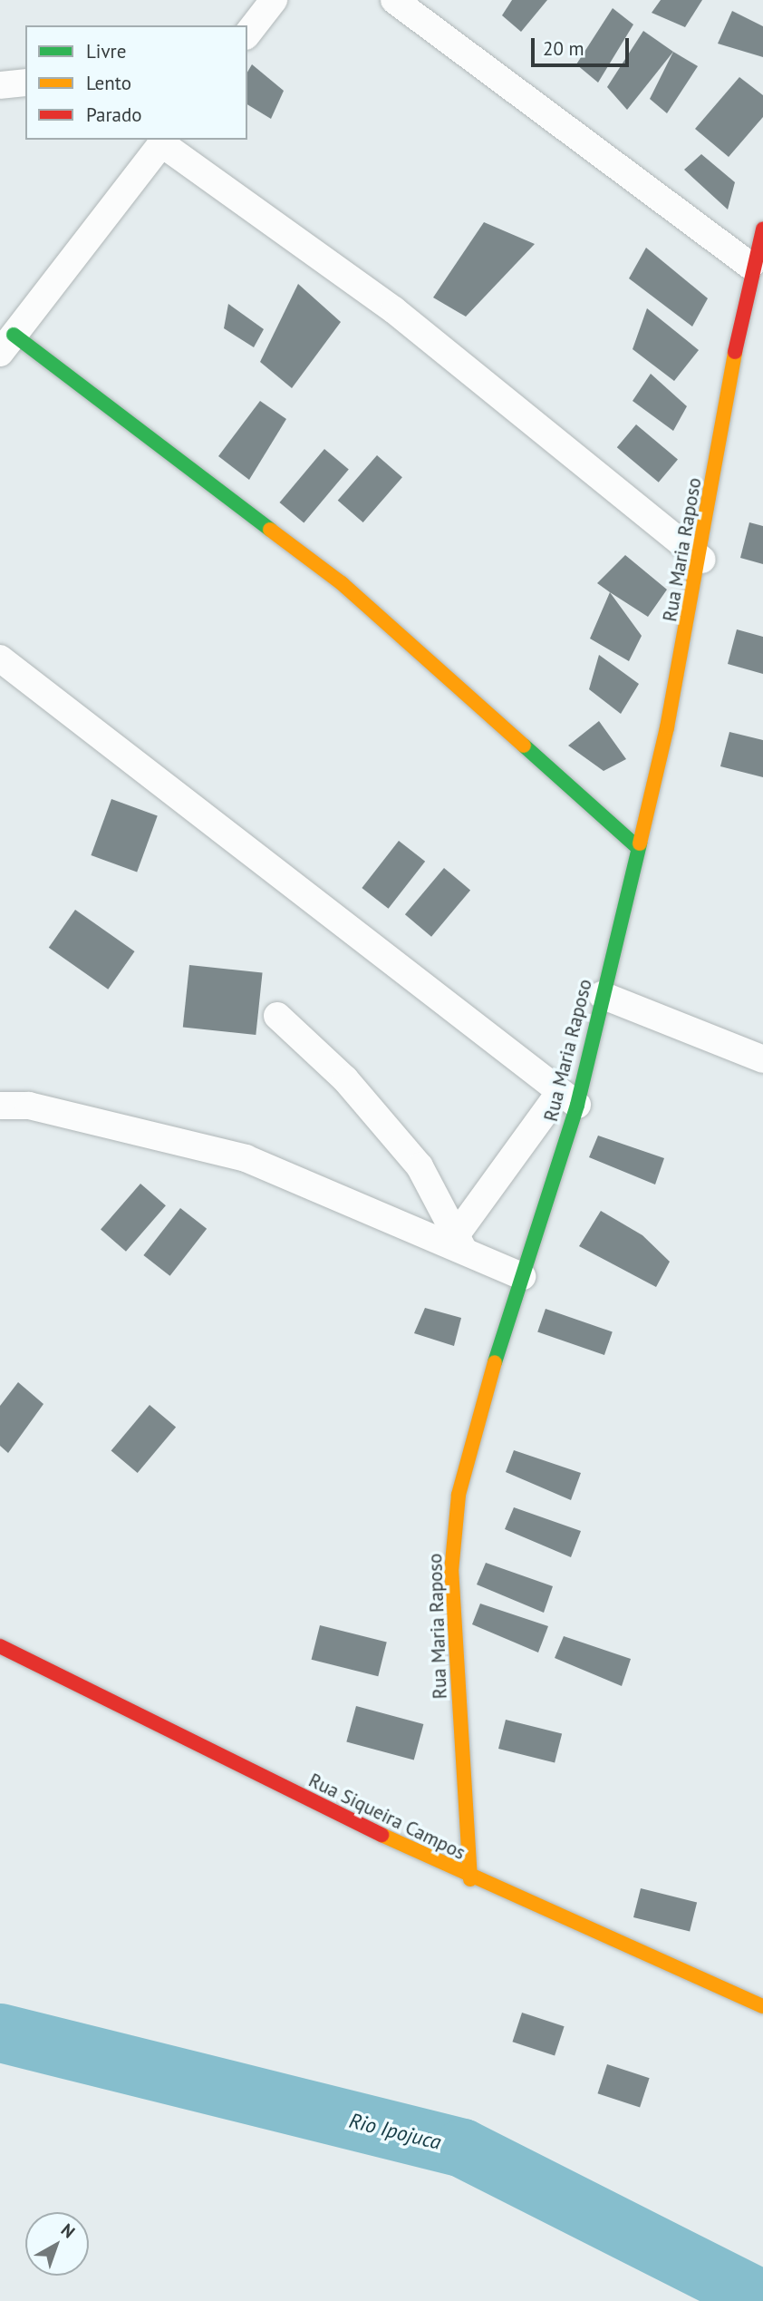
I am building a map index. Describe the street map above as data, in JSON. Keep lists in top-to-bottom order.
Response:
{
  "streets": {
    "street": ["Rua Maria Raposo", "Rua Siqueira Campos"]
  },
  "crossings": [
    ["Rua Maria Raposo", "Rua Siqueira Campos"]
  ],
  "water": ["Rio Ipojuca"],
  "legend": ["Livre", "Lento", "Parado"],
  "scale_bar": "20 m",
  "north": "top right"
}
